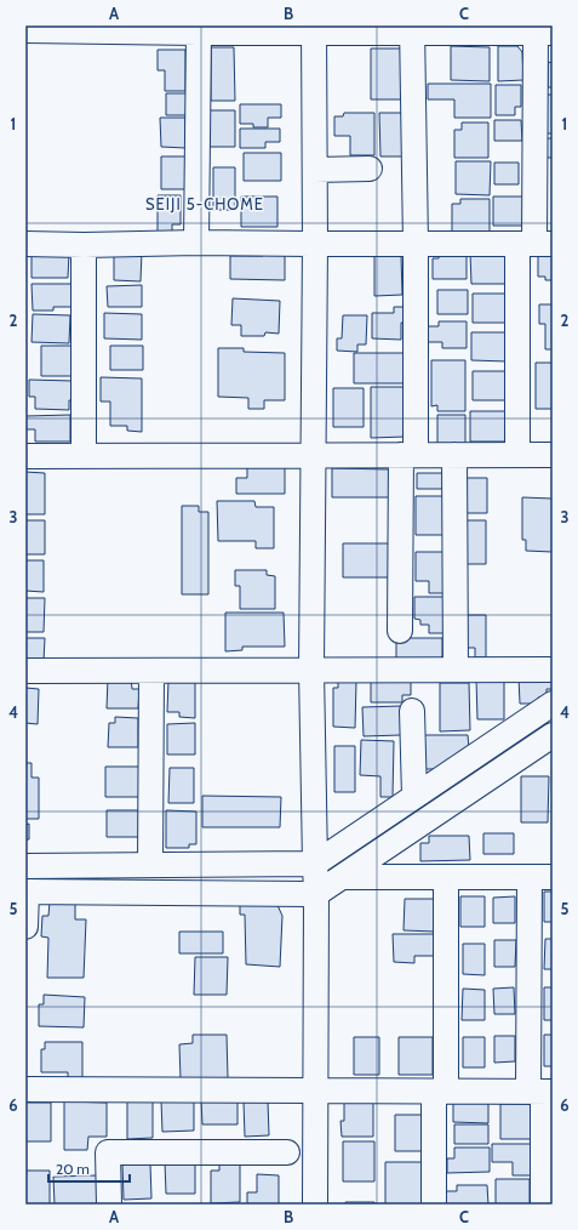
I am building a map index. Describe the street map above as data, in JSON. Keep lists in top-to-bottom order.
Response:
{
  "districts": ["SEIJI 5-CHOME"],
  "scale_bar": "20 m",
  "grid": {
    "columns": ["A", "B", "C"],
    "rows": [
      "1",
      "2",
      "3",
      "4",
      "5",
      "6"
    ]
  }
}
